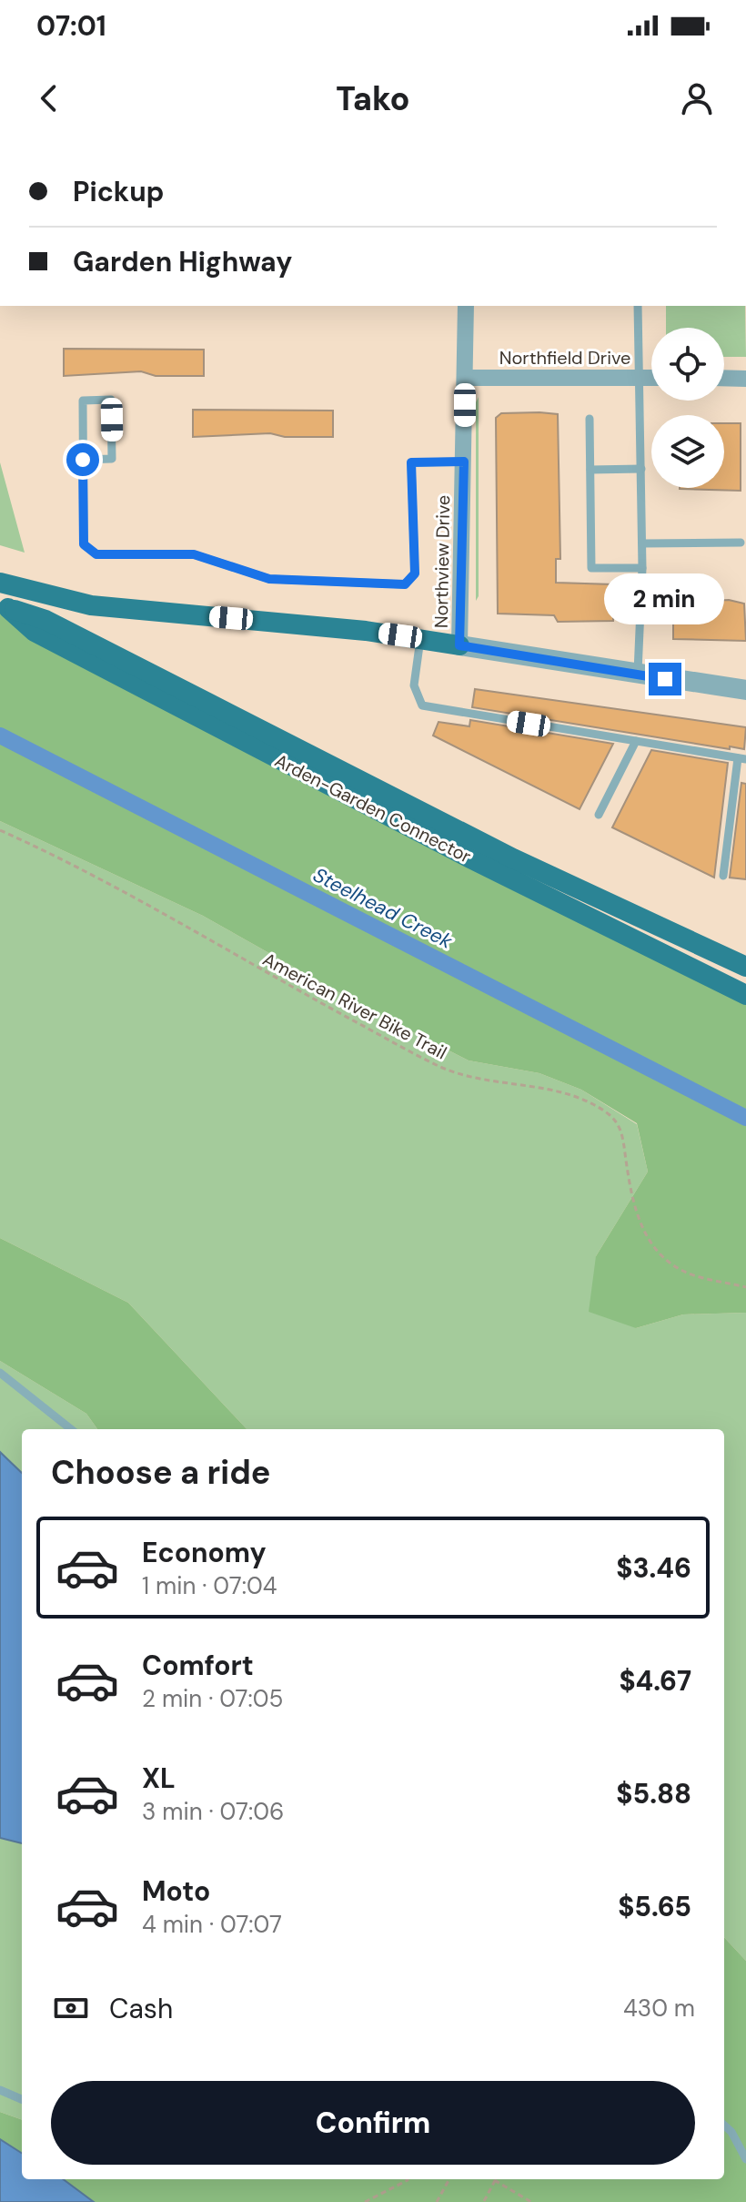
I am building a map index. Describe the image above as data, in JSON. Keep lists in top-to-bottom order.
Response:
{
  "streets": {
    "main road": ["Arden-Garden Connector"],
    "street": ["Northfield Drive", "Northview Drive"],
    "path": ["American River Bike Trail"]
  },
  "crossings": [
    ["Northfield Drive", "Northview Drive"]
  ],
  "water": ["Steelhead Creek"],
  "page": {
    "status": "07:01",
    "header": "Tako",
    "banner": ["Pickup", "Garden Highway"],
    "bubble": "2 min",
    "heading": "Choose a ride",
    "list": [
      {
        "name": "Economy",
        "note": "1 min · 07:04",
        "value": "$3.46"
      },
      {
        "name": "Comfort",
        "note": "2 min · 07:05",
        "value": "$4.67"
      },
      {
        "name": "XL",
        "note": "3 min · 07:06",
        "value": "$5.88"
      },
      {
        "name": "Moto",
        "note": "4 min · 07:07",
        "value": "$5.65"
      }
    ],
    "pay": ["Cash", "430 m"],
    "buttons": "Confirm"
  }
}
